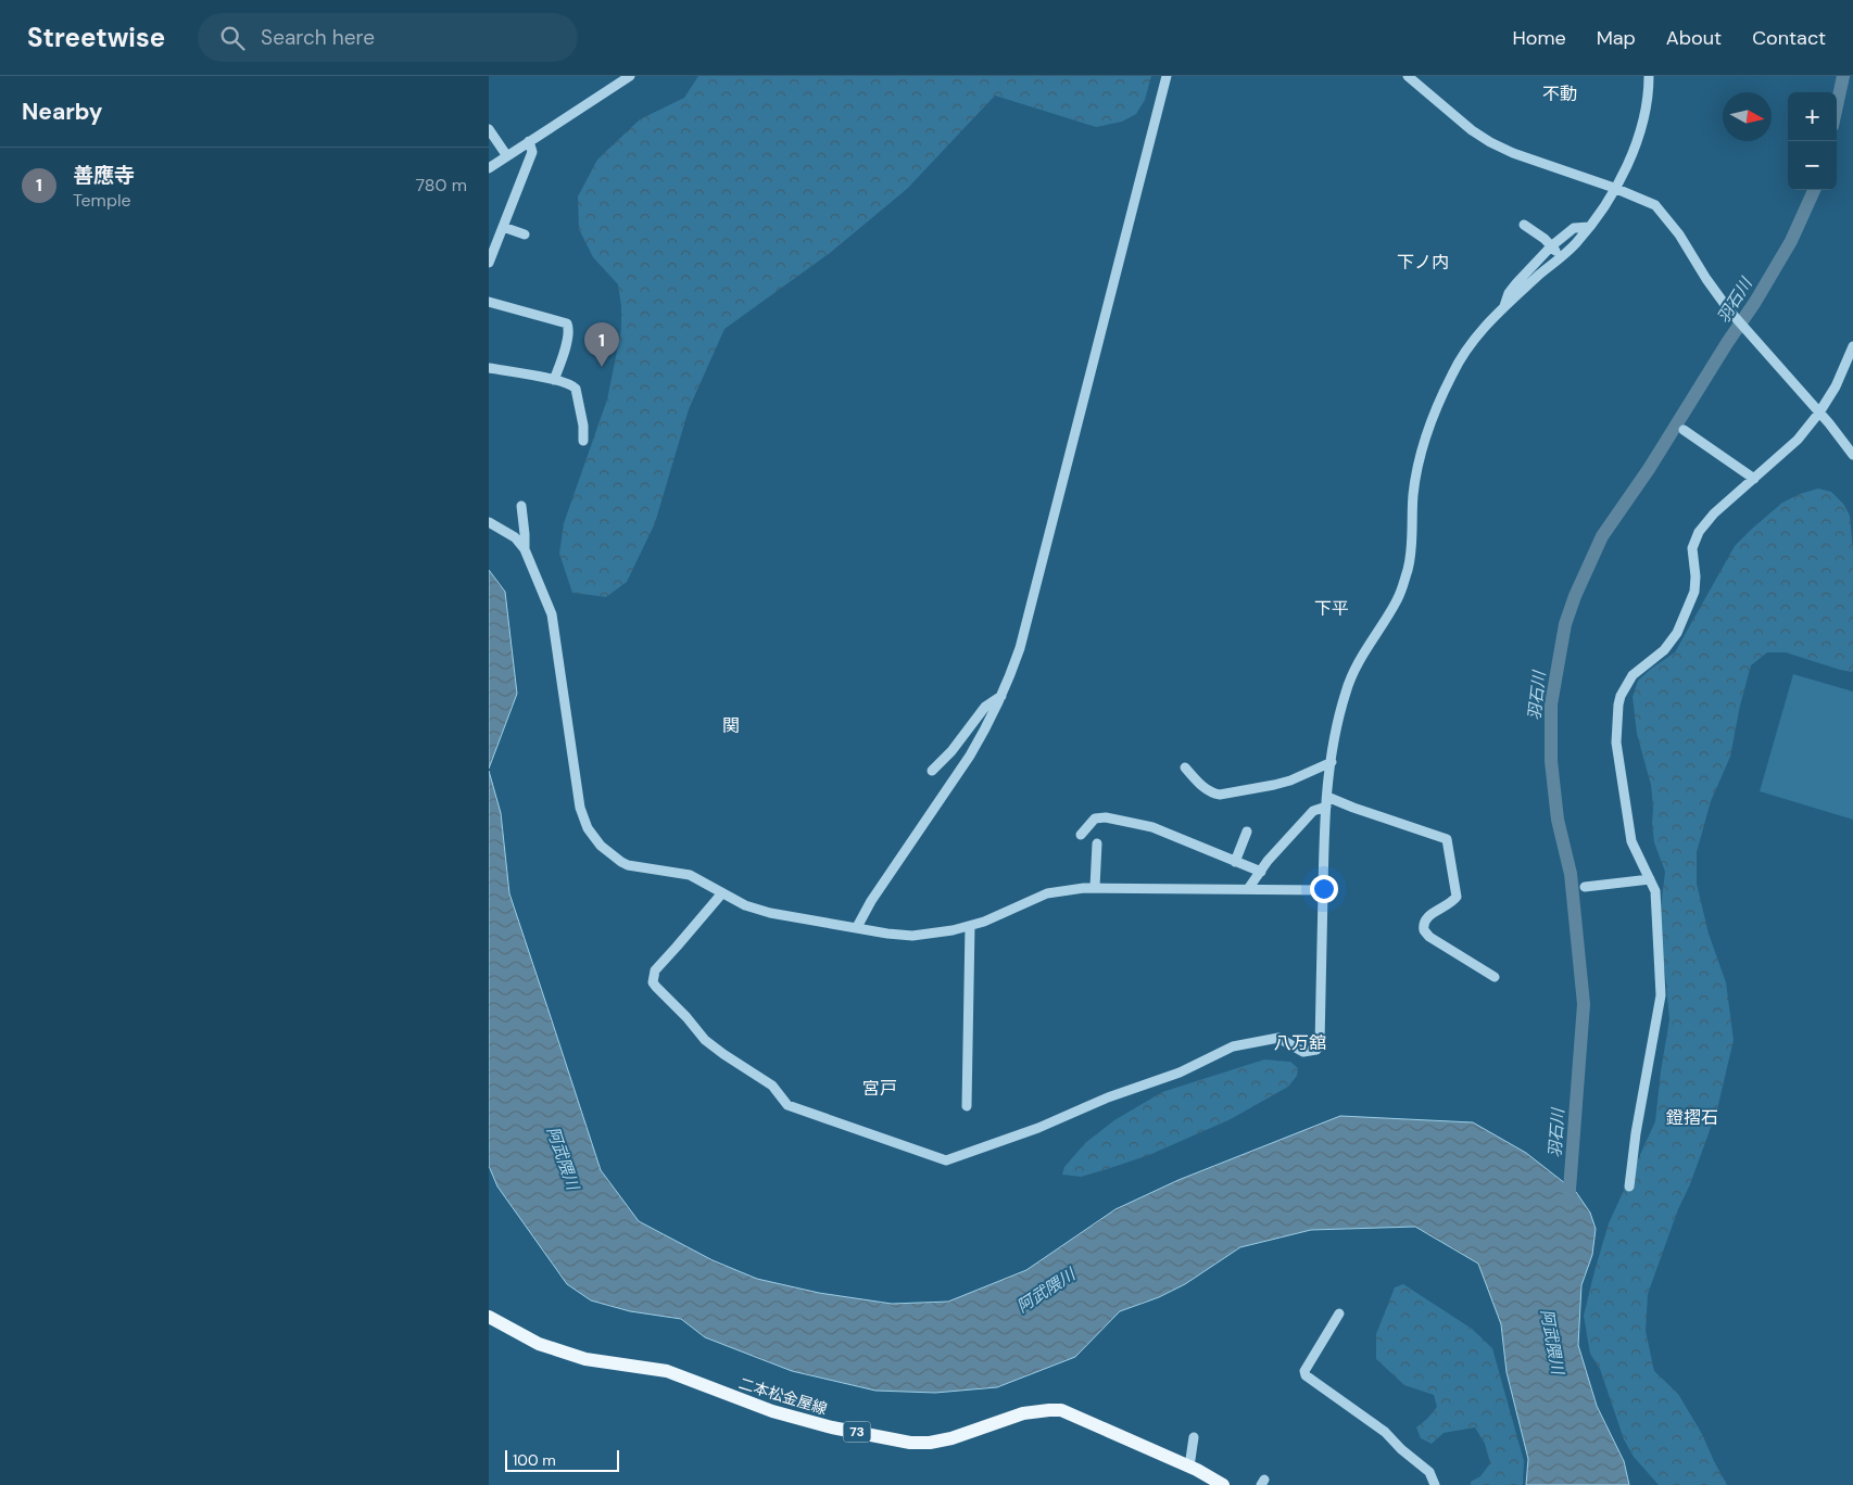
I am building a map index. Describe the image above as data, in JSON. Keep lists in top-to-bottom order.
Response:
{
  "streets": {
    "main road": ["二本松金屋線", "73"]
  },
  "districts": [
    "不動",
    "下ノ内",
    "下平",
    "関",
    "八万舘",
    "宮戸",
    "鐙摺石"
  ],
  "water": ["羽石川", "阿武隈川"],
  "scale_bar": "100 m",
  "north": "right",
  "page": {
    "header": "Streetwise",
    "search": "Search here",
    "nav": [
      "Home",
      "Map",
      "About",
      "Contact"
    ],
    "heading": "Nearby",
    "map_buttons": ["+", "−"],
    "list": [
      {
        "mark": "1",
        "name": "善應寺",
        "note": "Temple",
        "value": "780 m"
      }
    ],
    "pins": "1",
    "scale": "100 m"
  }
}
